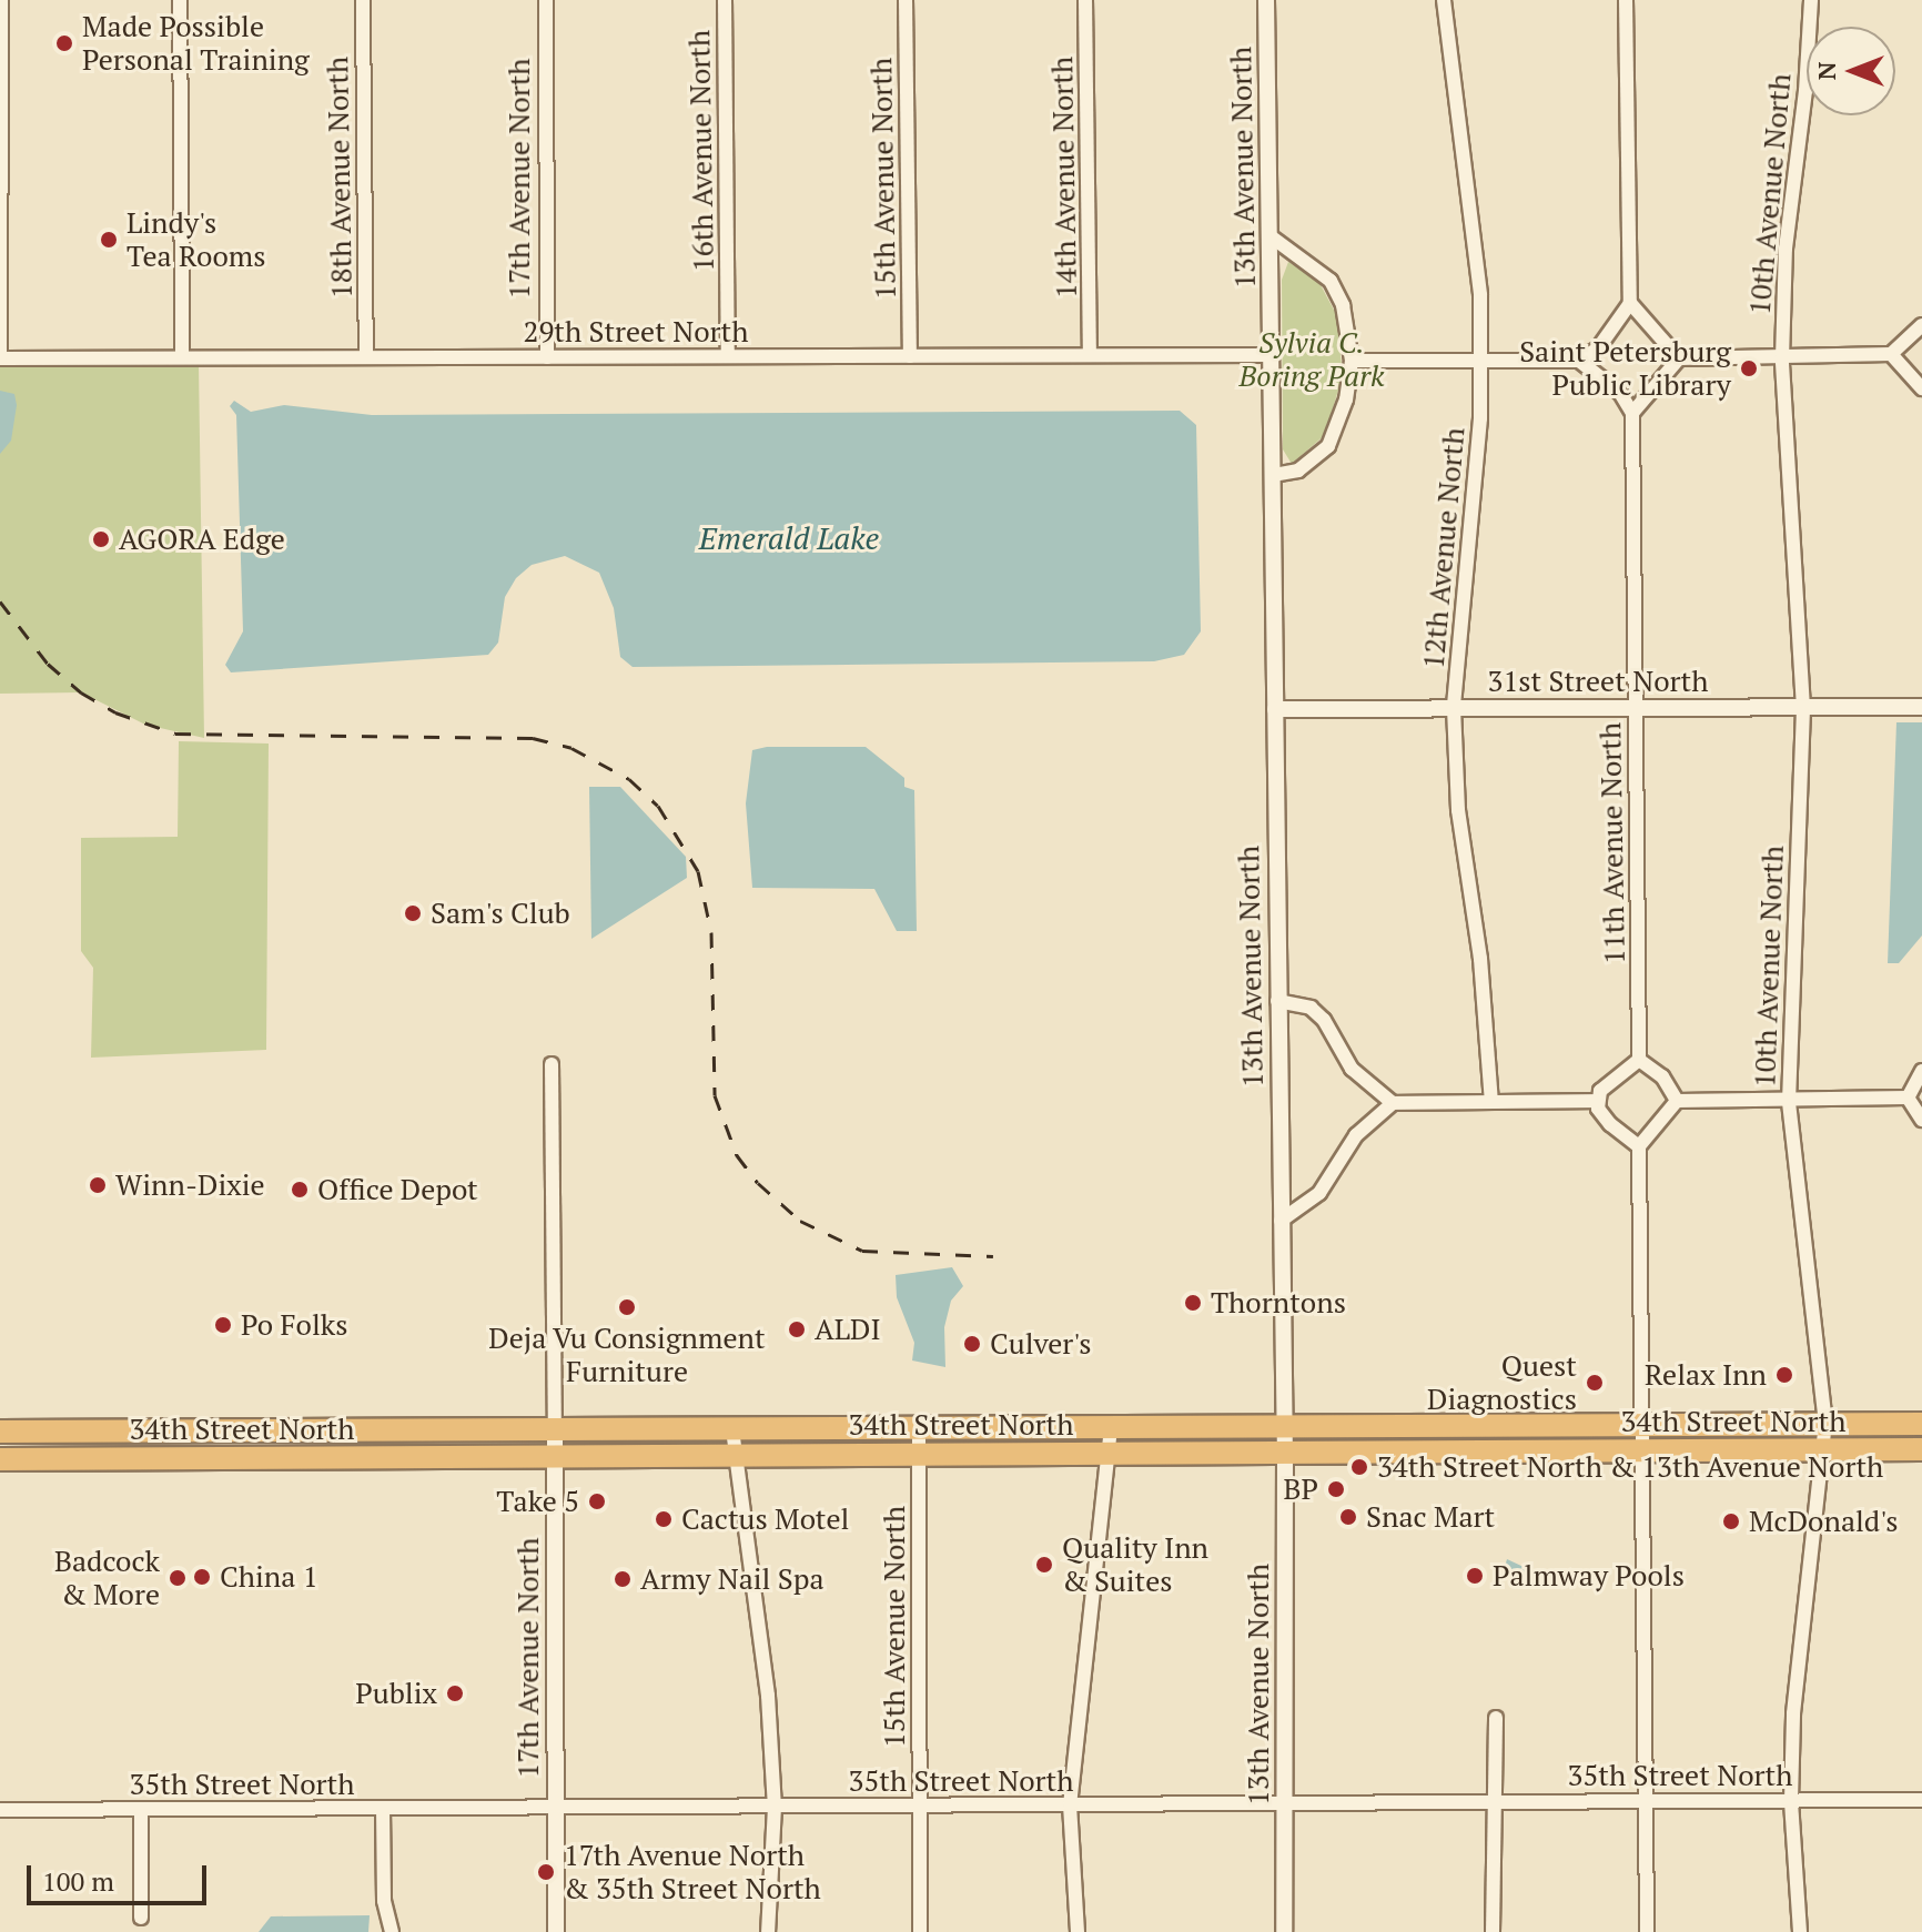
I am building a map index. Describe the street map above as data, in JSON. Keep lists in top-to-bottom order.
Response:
{
  "streets": {
    "highway": ["34th Street North"],
    "street": [
      "16th Avenue North",
      "13th Avenue North",
      "18th Avenue North",
      "14th Avenue North",
      "17th Avenue North",
      "15th Avenue North",
      "10th Avenue North",
      "29th Street North",
      "12th Avenue North",
      "31st Street North",
      "11th Avenue North",
      "35th Street North"
    ]
  },
  "crossings": [
    ["16th Avenue North", "29th Street North"],
    ["13th Avenue North", "29th Street North"],
    ["13th Avenue North", "31st Street North"],
    ["13th Avenue North", "34th Street North"],
    ["13th Avenue North", "35th Street North"],
    ["18th Avenue North", "29th Street North"],
    ["14th Avenue North", "29th Street North"],
    ["17th Avenue North", "29th Street North"],
    ["17th Avenue North", "34th Street North"],
    ["17th Avenue North", "35th Street North"],
    ["15th Avenue North", "29th Street North"],
    ["15th Avenue North", "34th Street North"],
    ["15th Avenue North", "35th Street North"],
    ["10th Avenue North", "31st Street North"],
    ["10th Avenue North", "34th Street North"],
    ["10th Avenue North", "35th Street North"],
    ["12th Avenue North", "31st Street North"],
    ["31st Street North", "11th Avenue North"]
  ],
  "water": ["Emerald Lake"],
  "parks": ["Sylvia C. Boring Park"],
  "places": [
    "Made Possible Personal Training",
    "Lindy's Tea Rooms",
    "Saint Petersburg Public Library",
    "AGORA Edge",
    "Sam's Club",
    "Winn-Dixie",
    "Office Depot",
    "Thorntons",
    "Deja Vu Consignment Furniture",
    "Po Folks",
    "ALDI",
    "Culver's",
    "Relax Inn",
    "Quest Diagnostics",
    "34th Street North & 13th Avenue North",
    "BP",
    "Take 5",
    "Snac Mart",
    "Cactus Motel",
    "McDonald's",
    "Quality Inn & Suites",
    "Palmway Pools",
    "China 1",
    "Badcock & More",
    "Army Nail Spa",
    "Publix",
    "17th Avenue North & 35th Street North"
  ],
  "scale_bar": "100 m",
  "north": "left"
}
